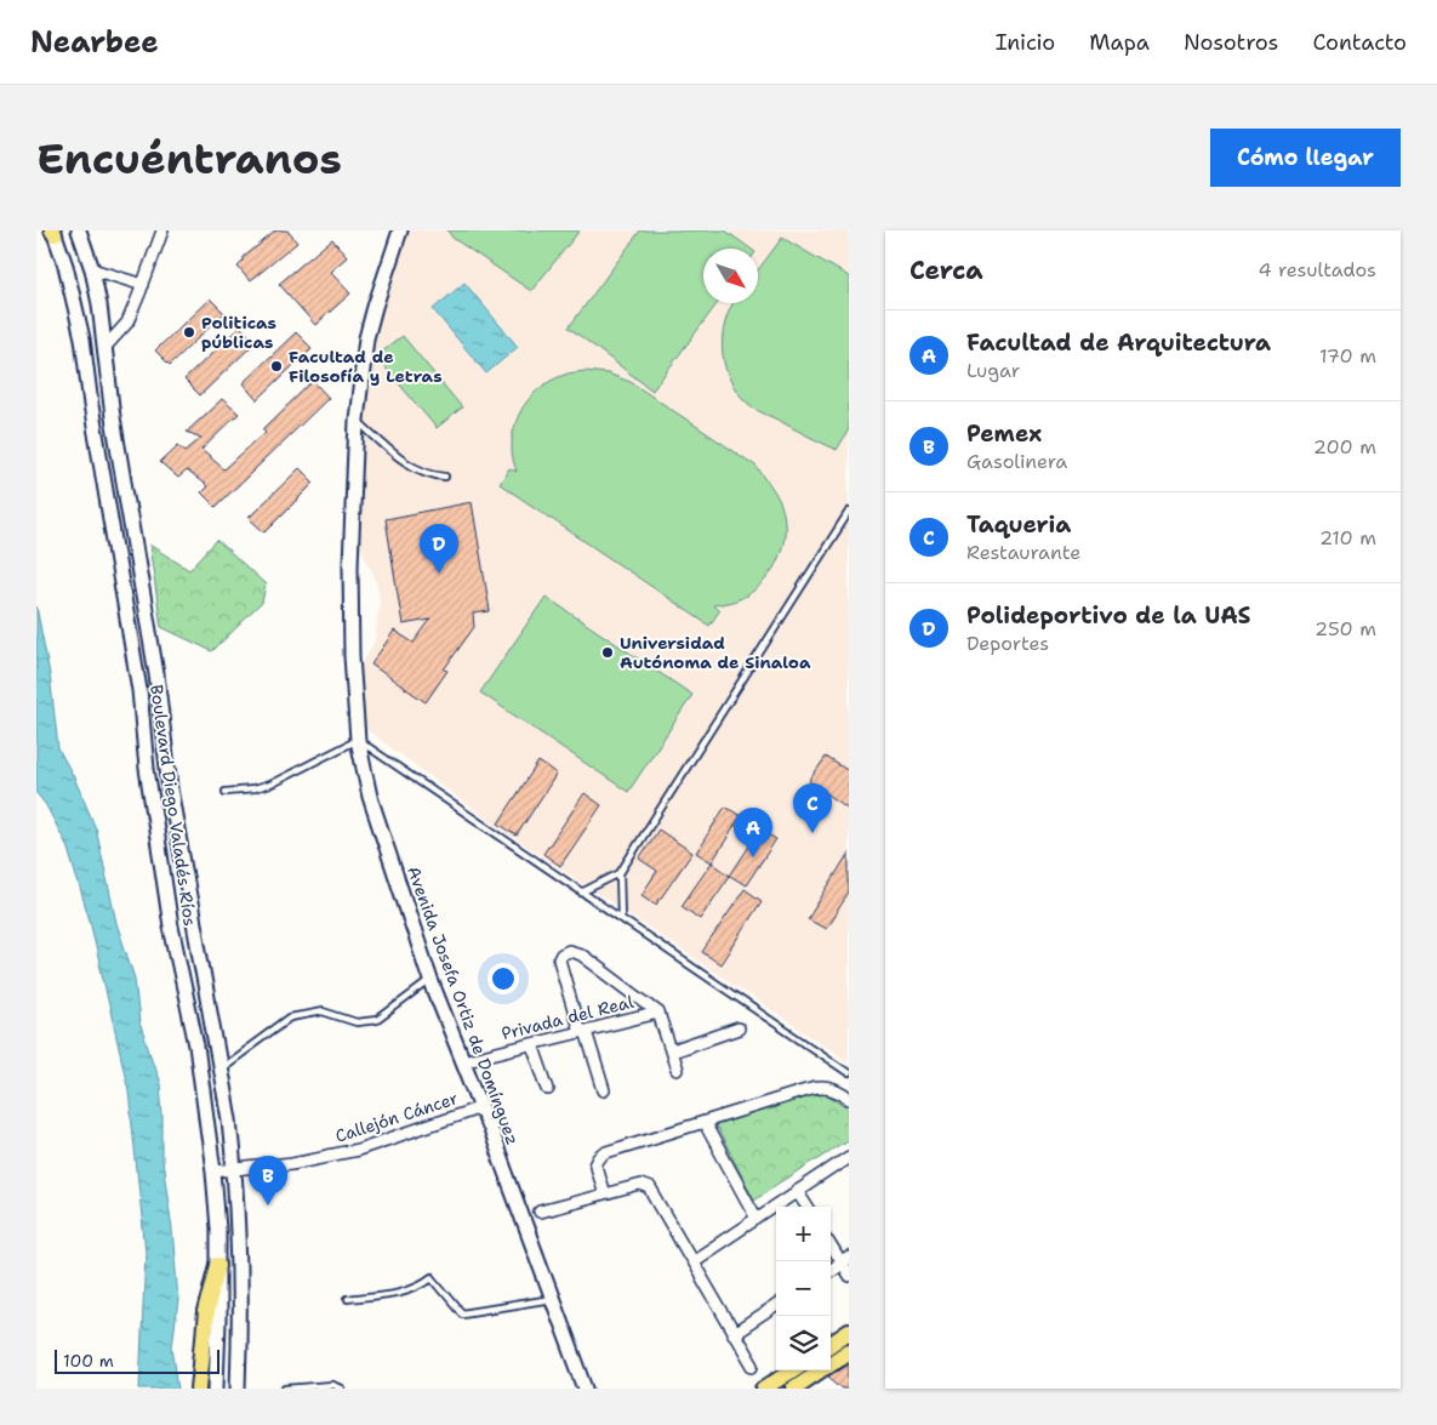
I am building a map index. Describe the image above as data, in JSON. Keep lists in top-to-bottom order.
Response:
{
  "streets": {
    "main road": ["Boulevard Diego Valadés Ríos", "Avenida Josefa Ortiz de Domínguez"],
    "street": ["Privada del Real", "Callejón Cáncer"]
  },
  "crossings": [
    ["Boulevard Diego Valadés Ríos", "Callejón Cáncer"],
    ["Avenida Josefa Ortiz de Domínguez", "Privada del Real"],
    ["Avenida Josefa Ortiz de Domínguez", "Callejón Cáncer"]
  ],
  "places": ["Politicas públicas", "Facultad de Filosofía y Letras", "Universidad Autónoma de Sinaloa"],
  "scale_bar": "100 m",
  "north": "bottom right",
  "page": {
    "header": "Nearbee",
    "nav": [
      "Inicio",
      "Mapa",
      "Nosotros",
      "Contacto"
    ],
    "buttons": "Cómo llegar",
    "title": "Encuéntranos",
    "heading": ["Cerca", "4 resultados"],
    "list": [
      {
        "mark": "A",
        "name": "Facultad de Arquitectura",
        "note": "Lugar",
        "value": "170 m"
      },
      {
        "mark": "B",
        "name": "Pemex",
        "note": "Gasolinera",
        "value": "200 m"
      },
      {
        "mark": "C",
        "name": "Taqueria",
        "note": "Restaurante",
        "value": "210 m"
      },
      {
        "mark": "D",
        "name": "Polideportivo de la UAS",
        "note": "Deportes",
        "value": "250 m"
      }
    ],
    "pins": [
      "D",
      "C",
      "A",
      "B"
    ],
    "map_buttons": ["+", "−"],
    "scale": "100 m"
  }
}
